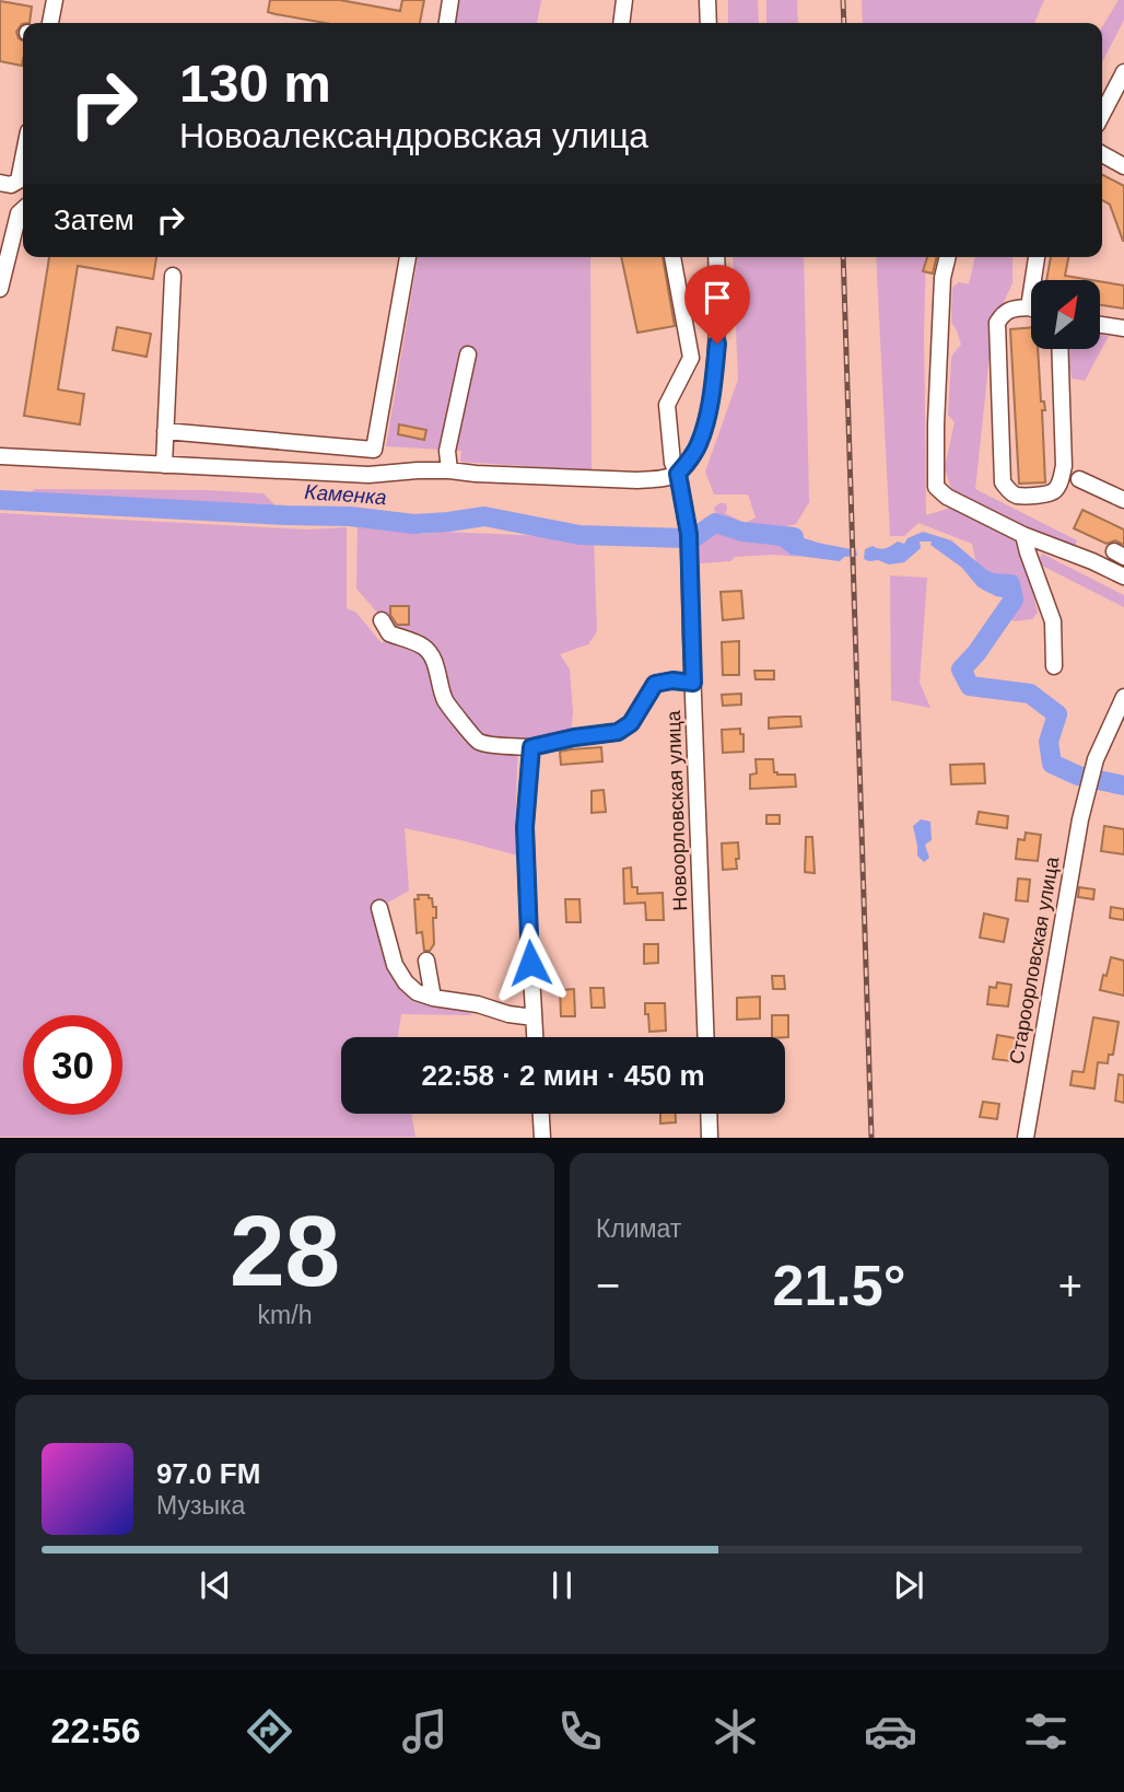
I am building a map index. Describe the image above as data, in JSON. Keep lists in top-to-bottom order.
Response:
{
  "streets": {
    "street": ["Новоорловская улица", "Староорловская улица"]
  },
  "water": ["Каменка"],
  "north": "top right",
  "page": {
    "turn": ["130 m", "Новоалександровская улица"],
    "then": "Затем",
    "limit": "30",
    "trip": "22:58 · 2 мин · 450 m",
    "tile": [
      ["28", "km/h"],
      "Климат"
    ],
    "heat": ["−", "21.5°", "+"],
    "song": ["97.0 FM", "Музыка"],
    "tabs": "22:56"
  }
}
